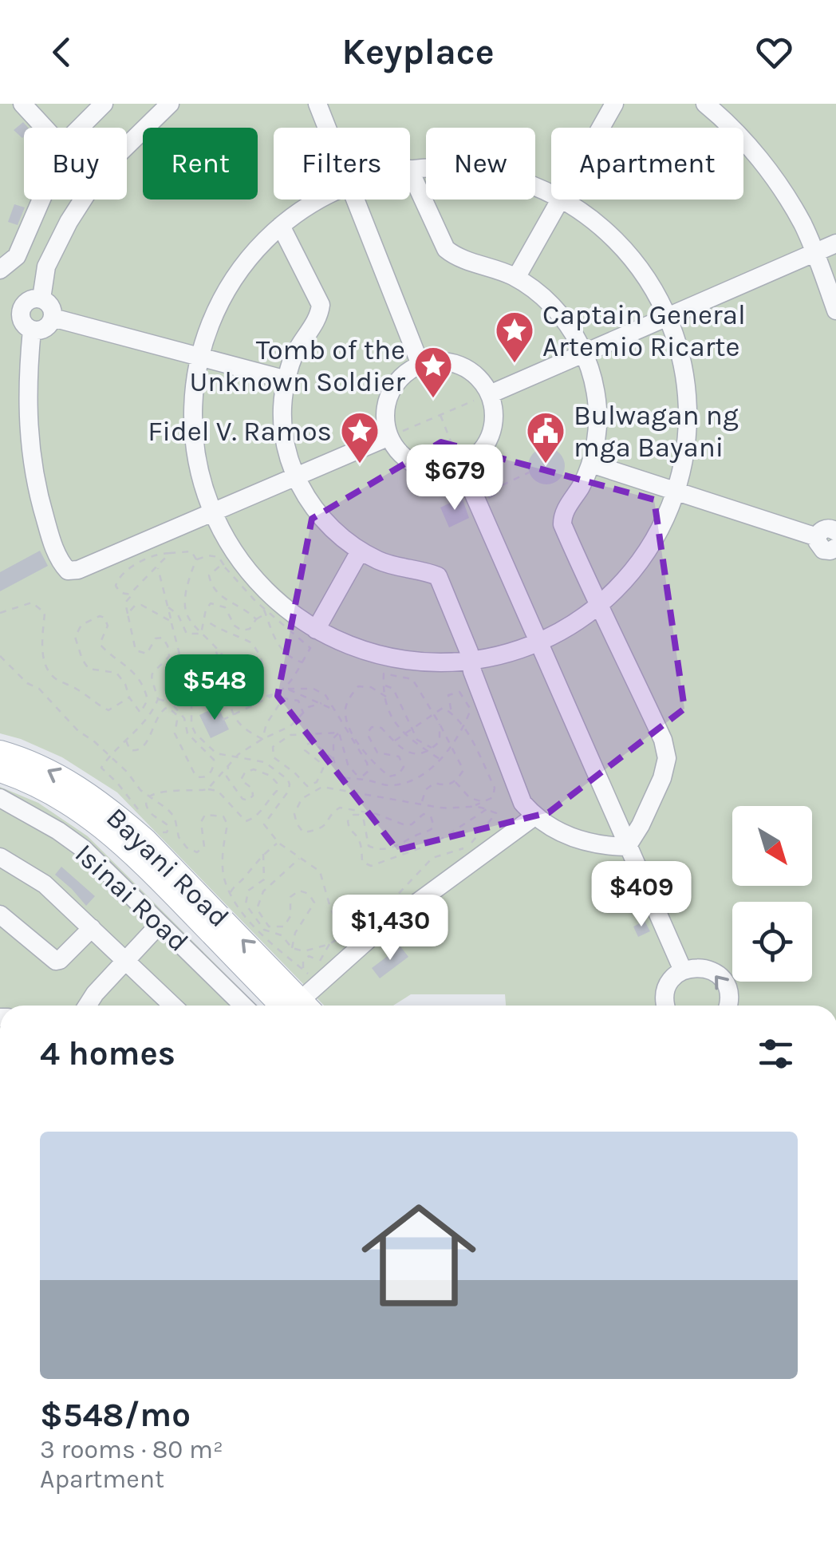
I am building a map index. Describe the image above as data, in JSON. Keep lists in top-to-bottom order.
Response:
{
  "streets": {
    "main road": ["Bayani Road"],
    "street": ["Isinai Road"]
  },
  "places": {
    "place": ["Captain General Artemio Ricarte", "Tomb of the Unknown Soldier", "Fidel V. Ramos"],
    "public building": ["Bulwagan ng mga Bayani"]
  },
  "north": "bottom right",
  "page": {
    "header": "Keyplace",
    "chip": [
      "Buy",
      "Rent",
      "Filters",
      "New",
      "Apartment"
    ],
    "price": [
      "$679",
      "$548",
      "$409",
      "$1,430"
    ],
    "heading": "4 homes",
    "list": [
      {
        "name": "$548/mo",
        "note": "3 rooms · 80 m² · Apartment"
      }
    ]
  }
}
